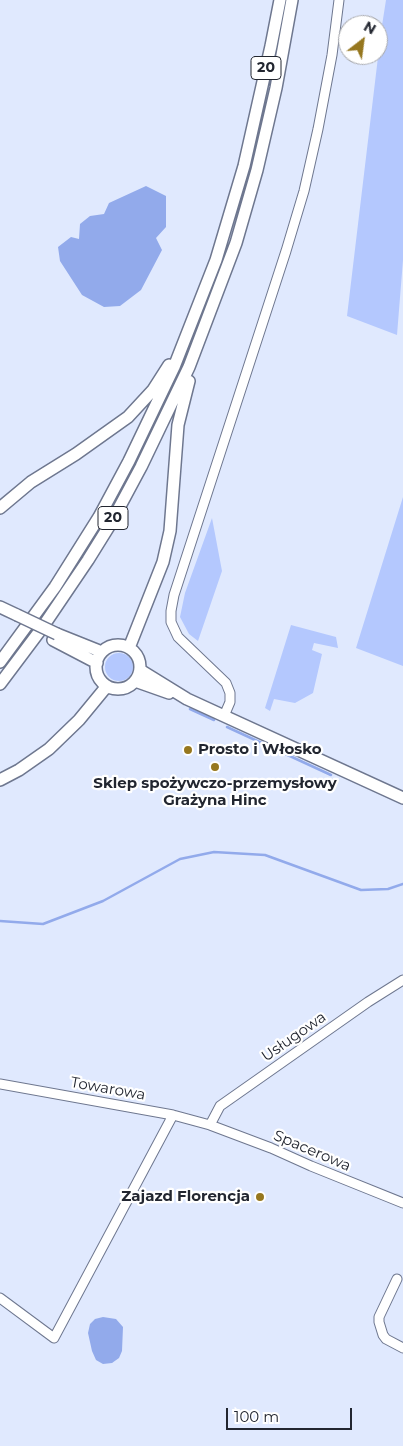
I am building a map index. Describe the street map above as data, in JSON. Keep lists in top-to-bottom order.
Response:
{
  "streets": {
    "main road": ["20"],
    "street": ["Usługowa", "Towarowa", "Spacerowa"]
  },
  "crossings": [
    ["Usługowa", "Towarowa"],
    ["Usługowa", "Spacerowa"],
    ["Towarowa", "Spacerowa"]
  ],
  "places": ["Prosto i Włosko", "Sklep spożywczo-przemysłowy Grażyna Hinc", "Zajazd Florencja"],
  "scale_bar": "100 m",
  "north": "top right"
}
